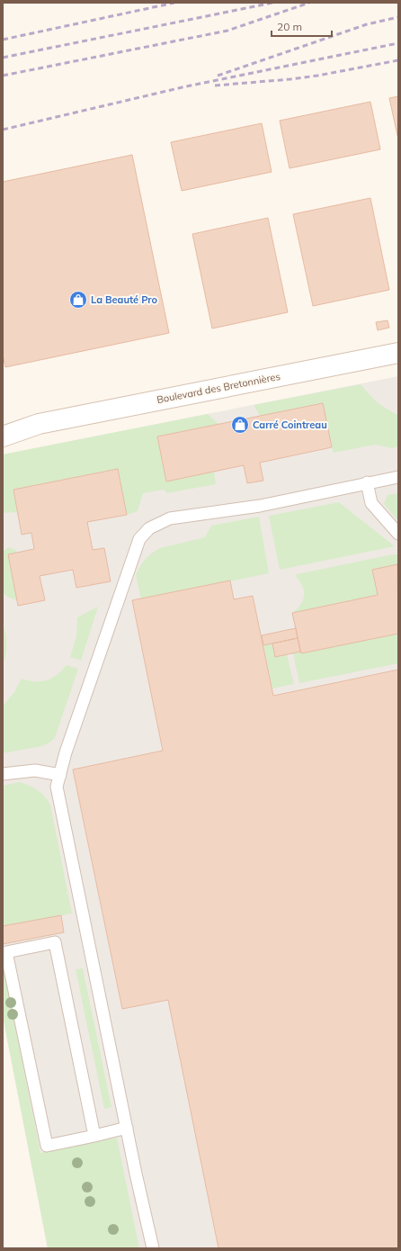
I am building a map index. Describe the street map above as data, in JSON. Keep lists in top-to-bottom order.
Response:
{
  "streets": {
    "street": ["Boulevard des Bretonnières"]
  },
  "places": {
    "shop": ["La Beauté Pro", "Carré Cointreau"]
  },
  "scale_bar": "20 m"
}
